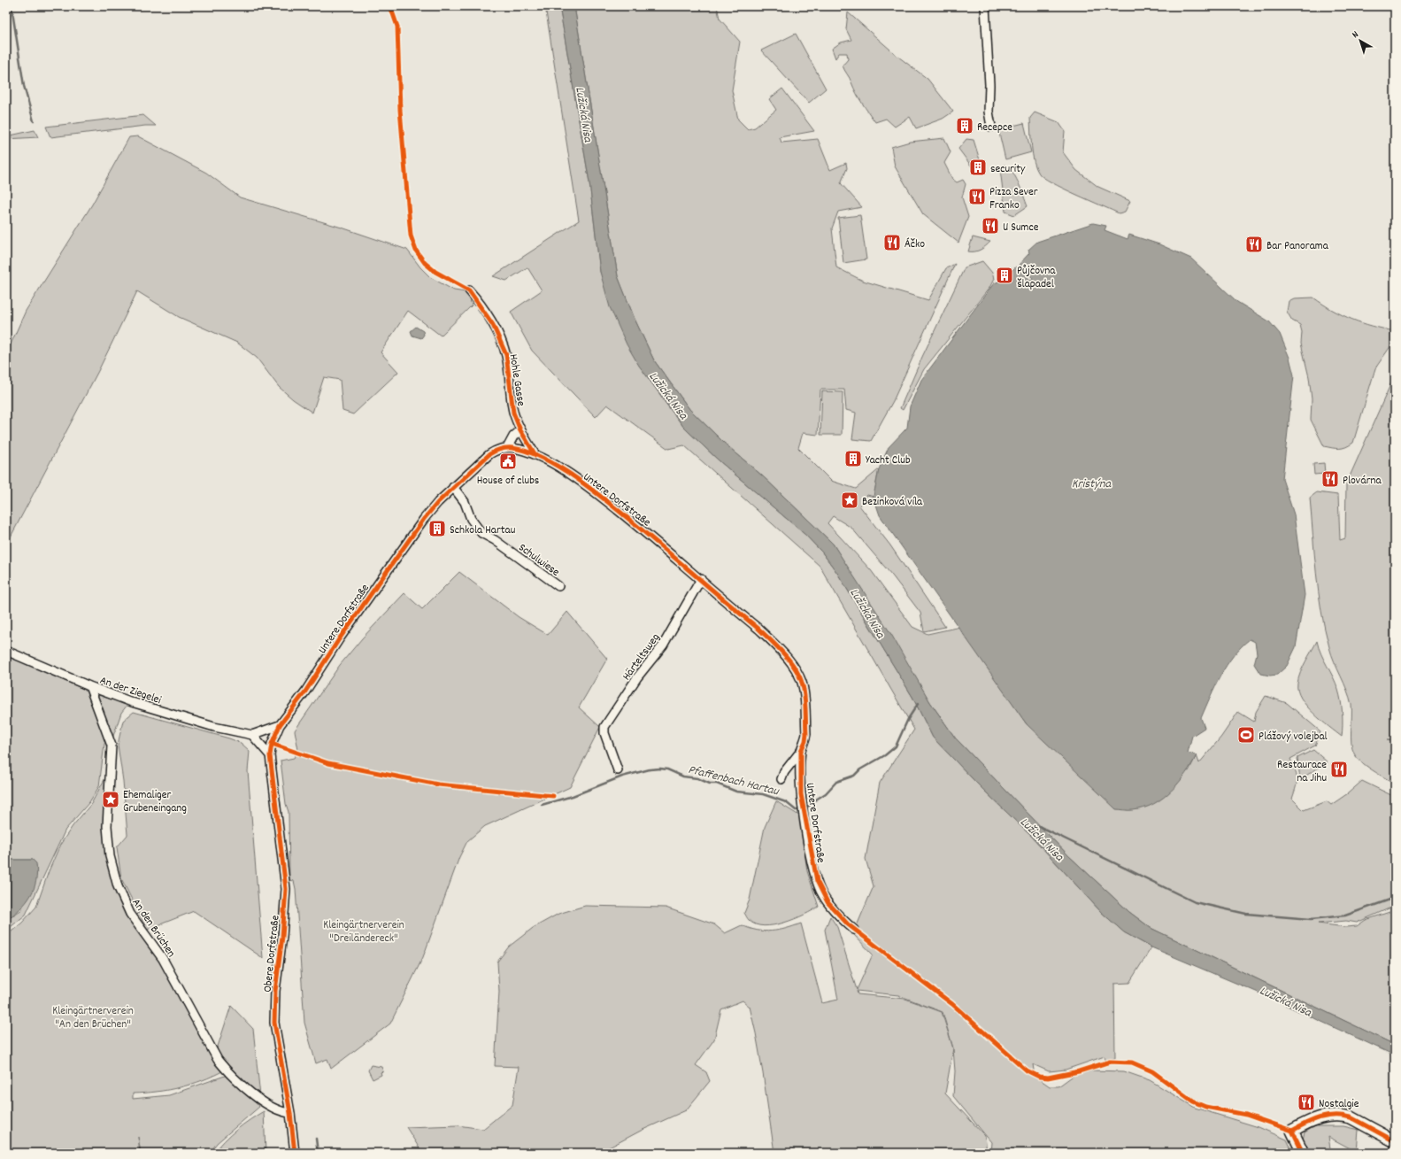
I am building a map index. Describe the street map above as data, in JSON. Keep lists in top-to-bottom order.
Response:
{
  "streets": {
    "street": [
      "Hohle Gasse",
      "Untere Dorfstraße",
      "Schulwiese",
      "Härteltsweg",
      "An der Ziegelei",
      "An den Brüchen",
      "Obere Dorfstraße"
    ]
  },
  "crossings": [
    ["Hohle Gasse", "Untere Dorfstraße"],
    ["Untere Dorfstraße", "Schulwiese"],
    ["Untere Dorfstraße", "Härteltsweg"],
    ["Untere Dorfstraße", "An der Ziegelei"],
    ["An der Ziegelei", "An den Brüchen"],
    ["An den Brüchen", "Obere Dorfstraße"]
  ],
  "water": ["Lužická Nisa", "Kristýna", "Pfaffenbach Hartau"],
  "parks": ["Kleingärtnerverein \"Dreiländereck\"", "Kleingärtnerverein \"An den Brüchen\""],
  "places": {
    "building": [
      "Recepce",
      "security",
      "Půjčovna šlapadel",
      "Yacht Club",
      "Schkola Hartau"
    ],
    "restaurant": [
      "Pizza Sever Franko",
      "U Sumce",
      "Áčko",
      "Bar Panorama",
      "Plovárna",
      "Restaurace na Jihu",
      "Nostalgie"
    ],
    "public building": ["House of clubs"],
    "place": ["Bezinková víla", "Ehemaliger Grubeneingang"],
    "sports": ["Plážový volejbal"]
  },
  "north": "top left"
}
